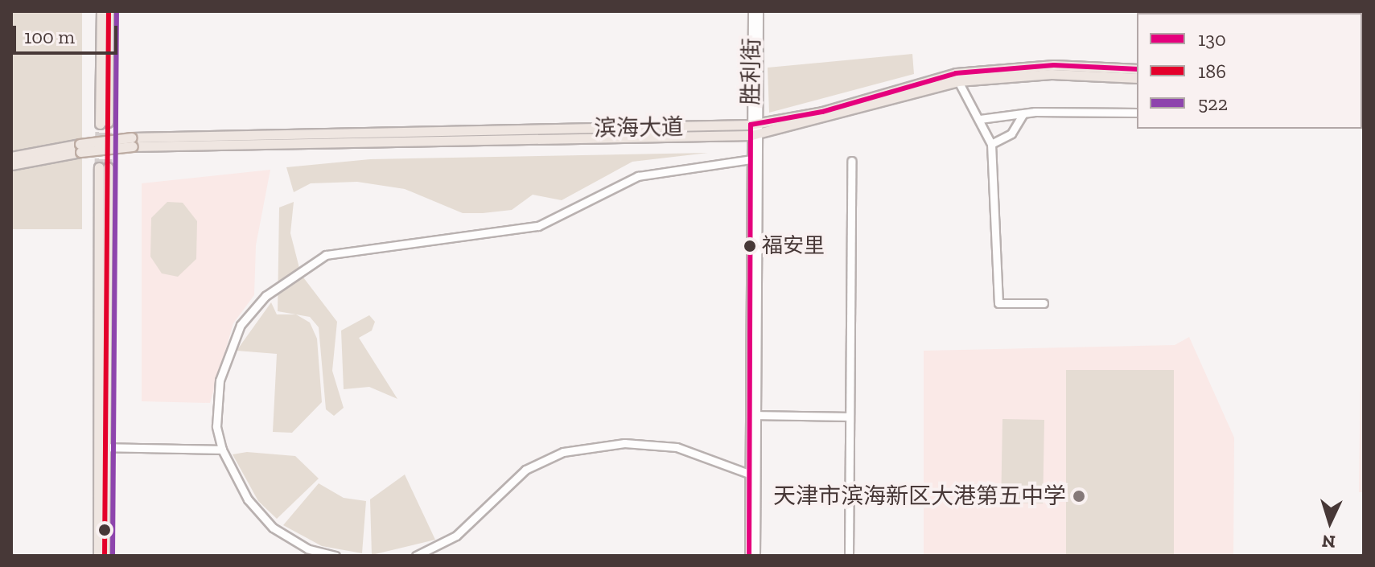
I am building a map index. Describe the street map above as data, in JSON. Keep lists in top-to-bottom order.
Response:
{
  "streets": {
    "main road": ["滨海大道"],
    "street": ["胜利街"]
  },
  "crossings": [
    ["胜利街", "滨海大道"]
  ],
  "places": ["福安里", "天津市滨海新区大港第五中学"],
  "lines": ["transit line 186", "transit line 522", "transit line 130"],
  "legend": ["130", "186", "522"],
  "scale_bar": "100 m",
  "north": "bottom"
}
